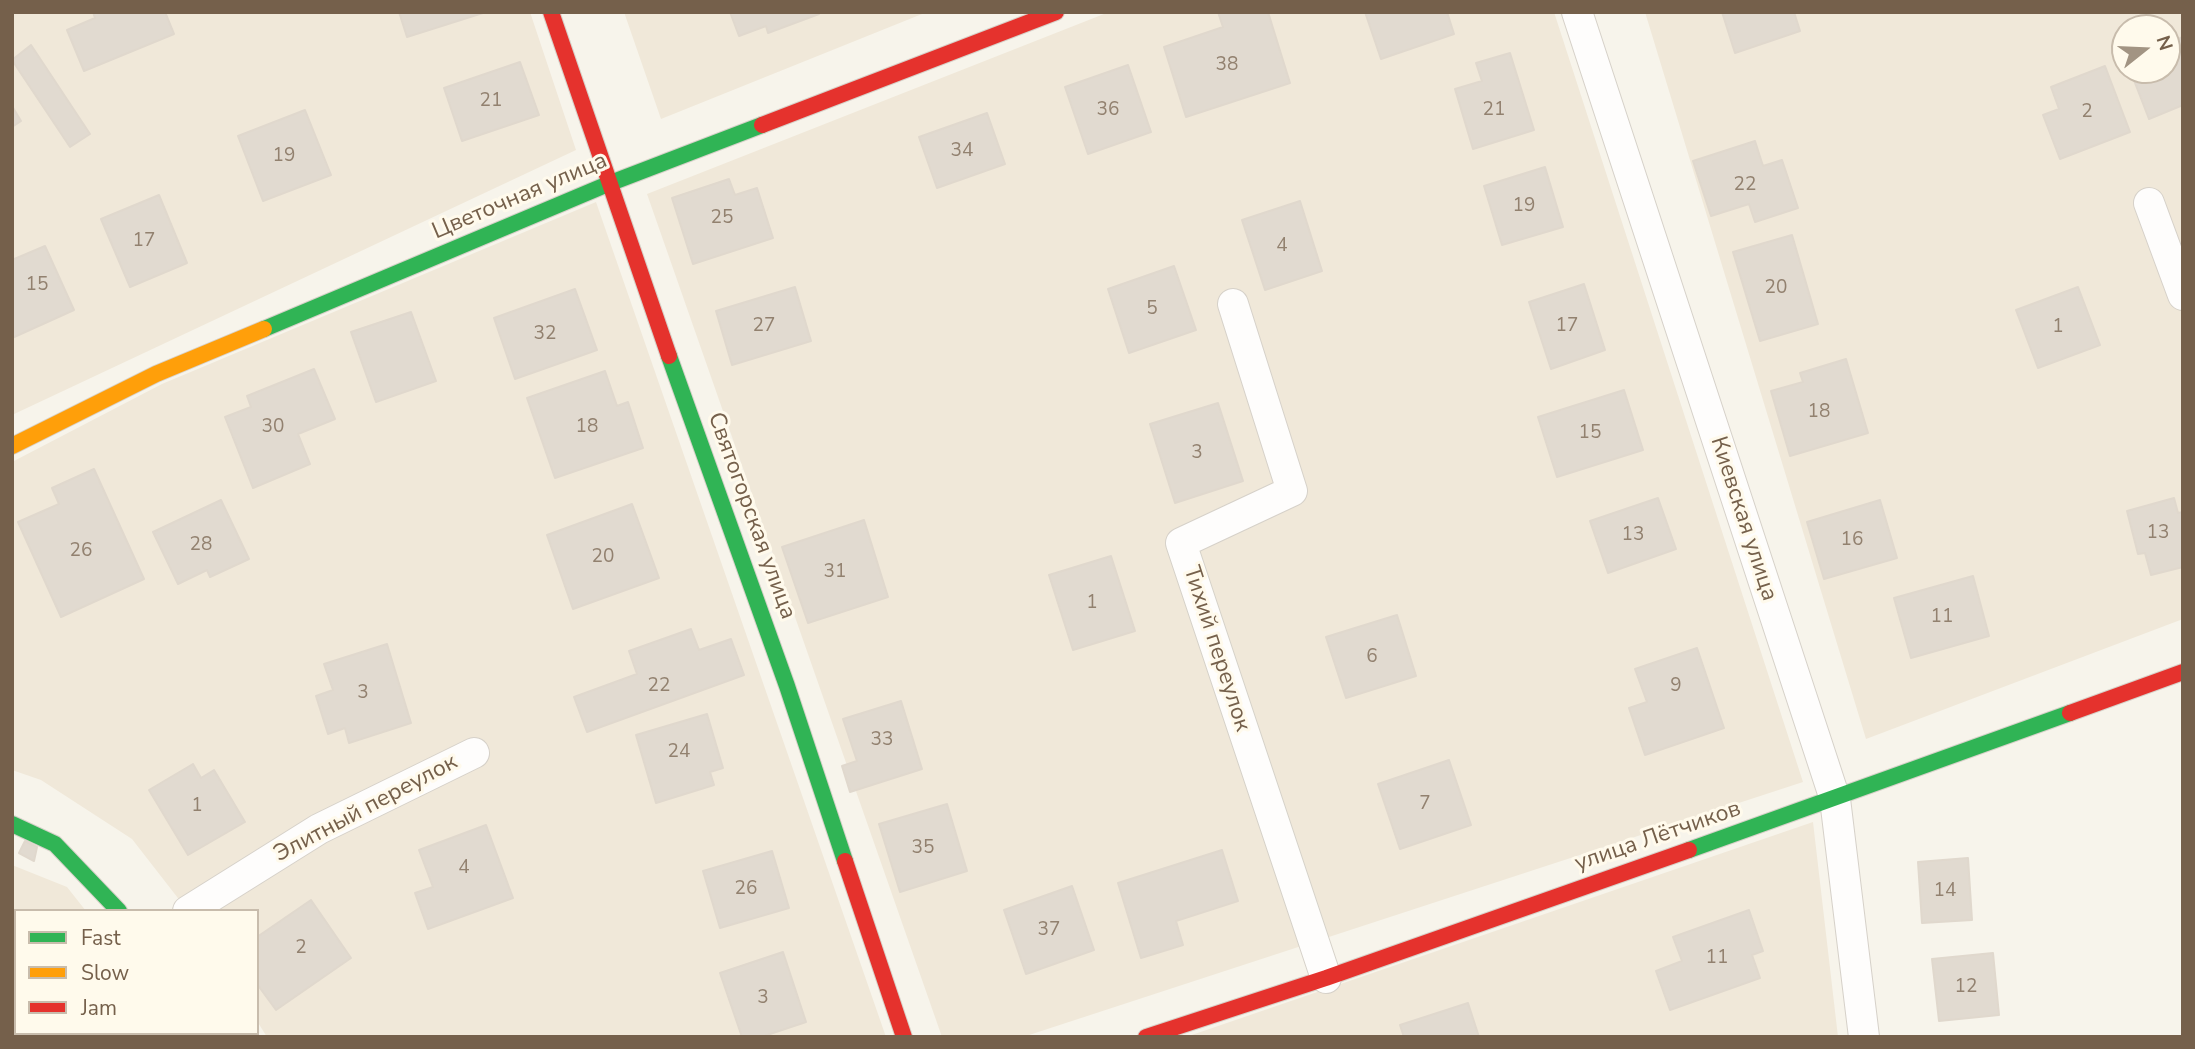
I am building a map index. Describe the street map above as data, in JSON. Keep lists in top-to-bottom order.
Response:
{
  "streets": {
    "street": [
      "Цветочная улица",
      "Святогорская улица",
      "Киевская улица",
      "Тихий переулок",
      "Элитный переулок",
      "улица Лётчиков"
    ]
  },
  "crossings": [
    ["Цветочная улица", "Святогорская улица"],
    ["Киевская улица", "улица Лётчиков"],
    ["Тихий переулок", "улица Лётчиков"]
  ],
  "house_numbers": [
    "38",
    "21",
    "36",
    "21",
    "2",
    "34",
    "19",
    "22",
    "19",
    "25",
    "17",
    "4",
    "15",
    "20",
    "5",
    "27",
    "17",
    "1",
    "32",
    "18",
    "30",
    "18",
    "15",
    "3",
    "13",
    "13",
    "16",
    "28",
    "26",
    "20",
    "31",
    "1",
    "11",
    "6",
    "22",
    "9",
    "3",
    "33",
    "24",
    "7",
    "1",
    "35",
    "4",
    "26",
    "14",
    "37",
    "2",
    "11",
    "12",
    "3"
  ],
  "legend": ["Fast", "Slow", "Jam"],
  "north": "right"
}
